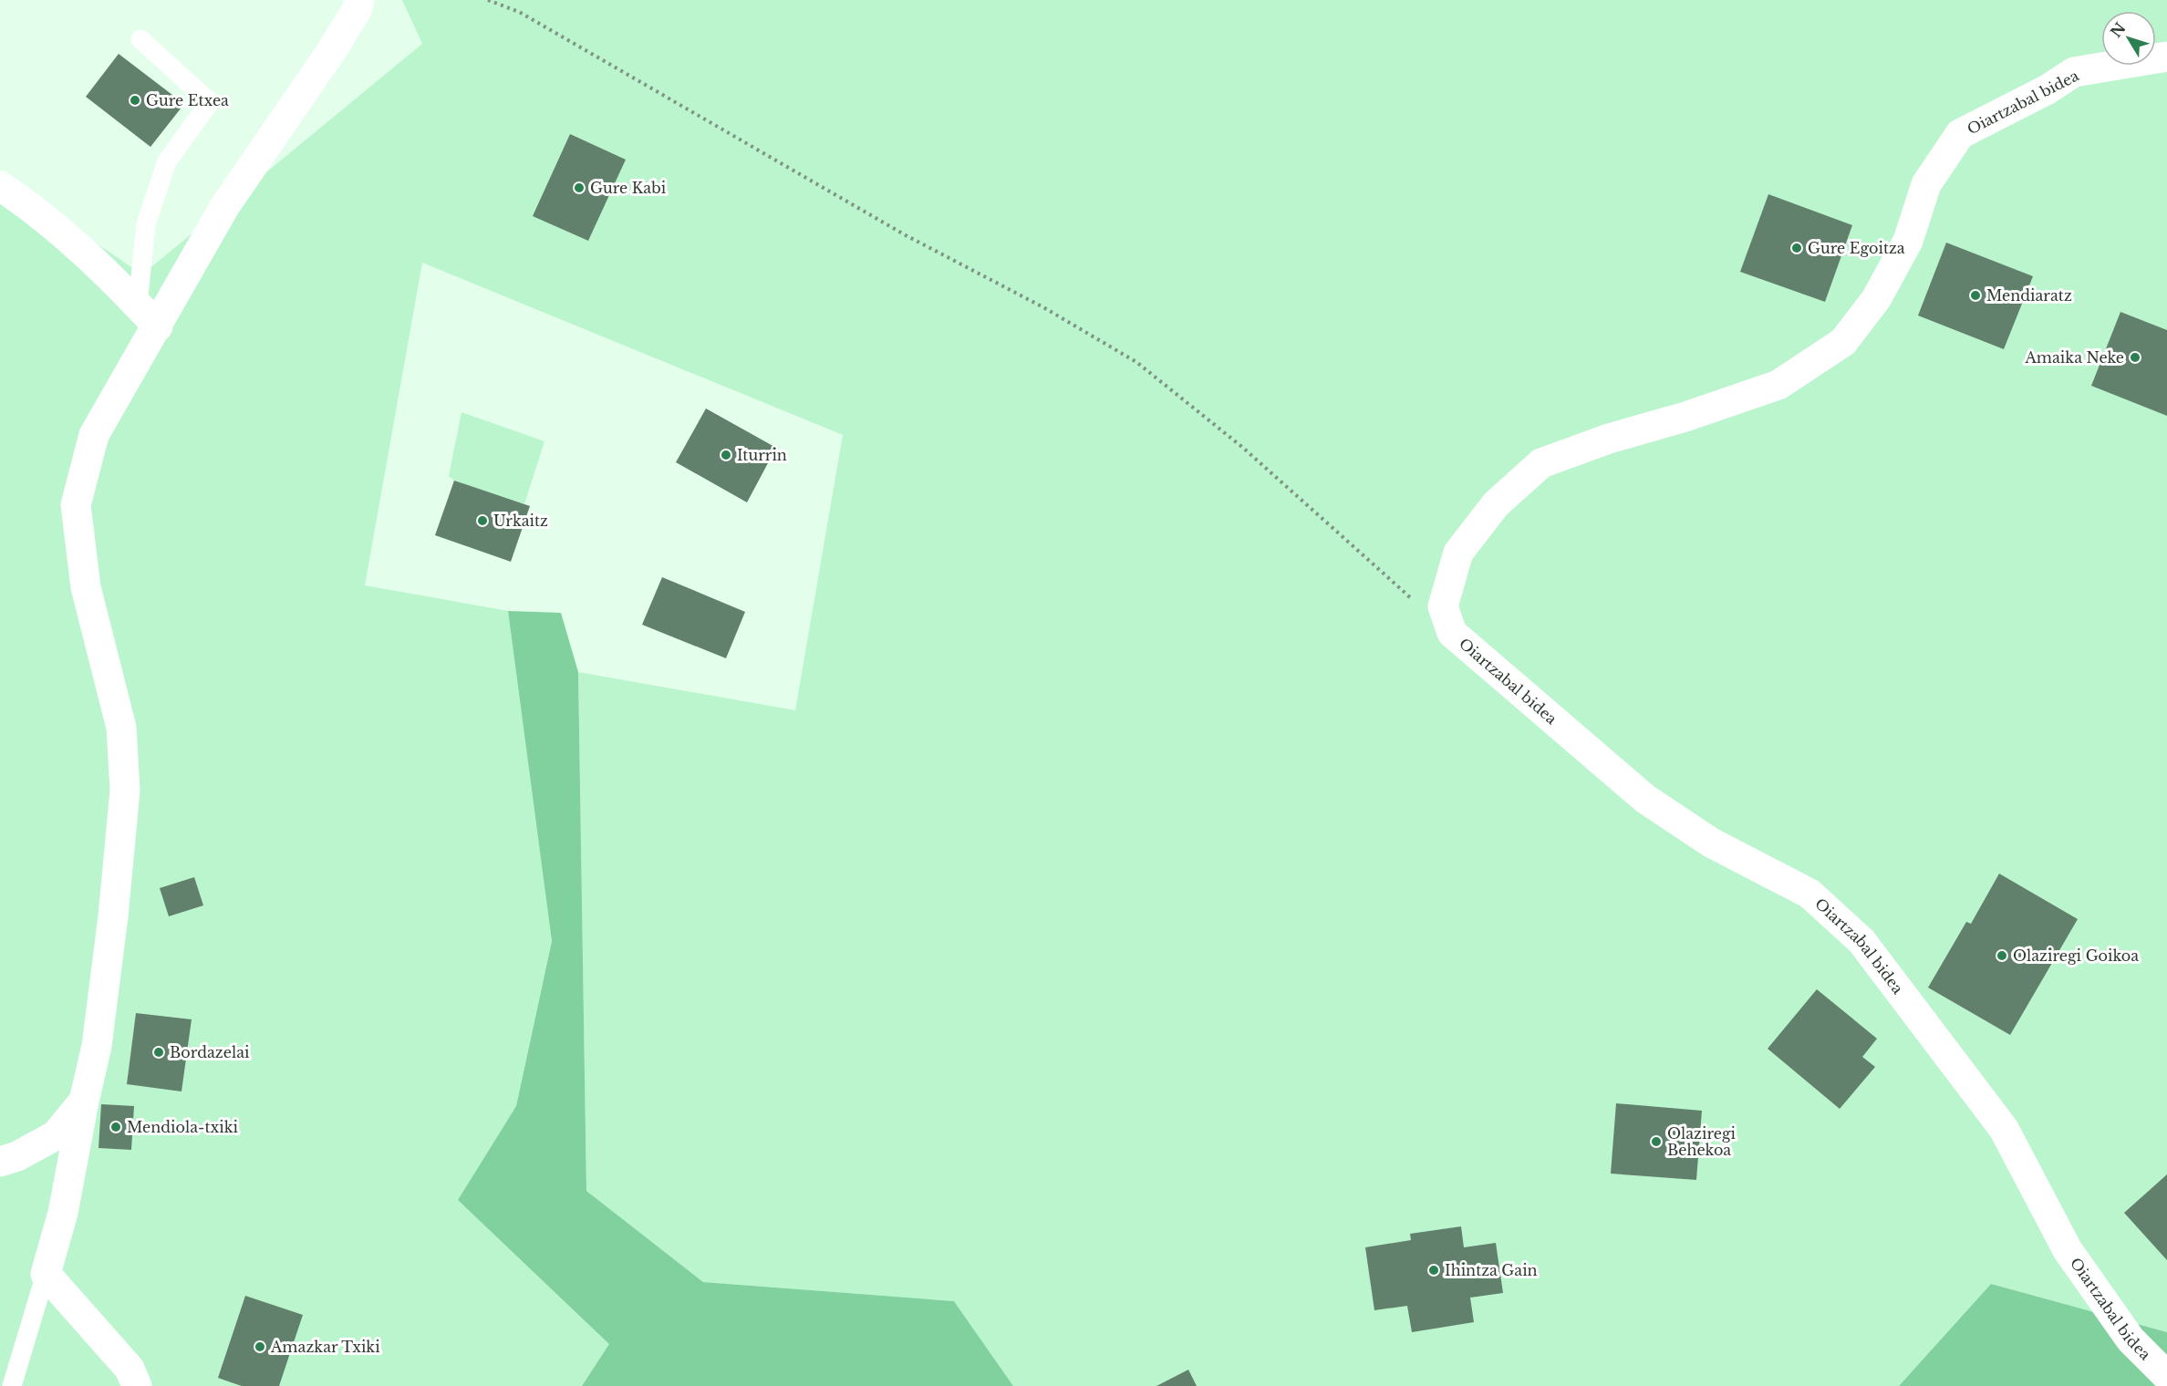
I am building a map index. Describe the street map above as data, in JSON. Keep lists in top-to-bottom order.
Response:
{
  "streets": {
    "street": ["Oiartzabal bidea"]
  },
  "places": [
    "Gure Etxea",
    "Gure Kabi",
    "Gure Egoitza",
    "Mendiaratz",
    "Amaika Neke",
    "Iturrin",
    "Urkaitz",
    "Olaziregi Goikoa",
    "Bordazelai",
    "Mendiola-txiki",
    "Olaziregi Behekoa",
    "Ihintza Gain",
    "Amazkar Txiki"
  ],
  "north": "top left"
}
